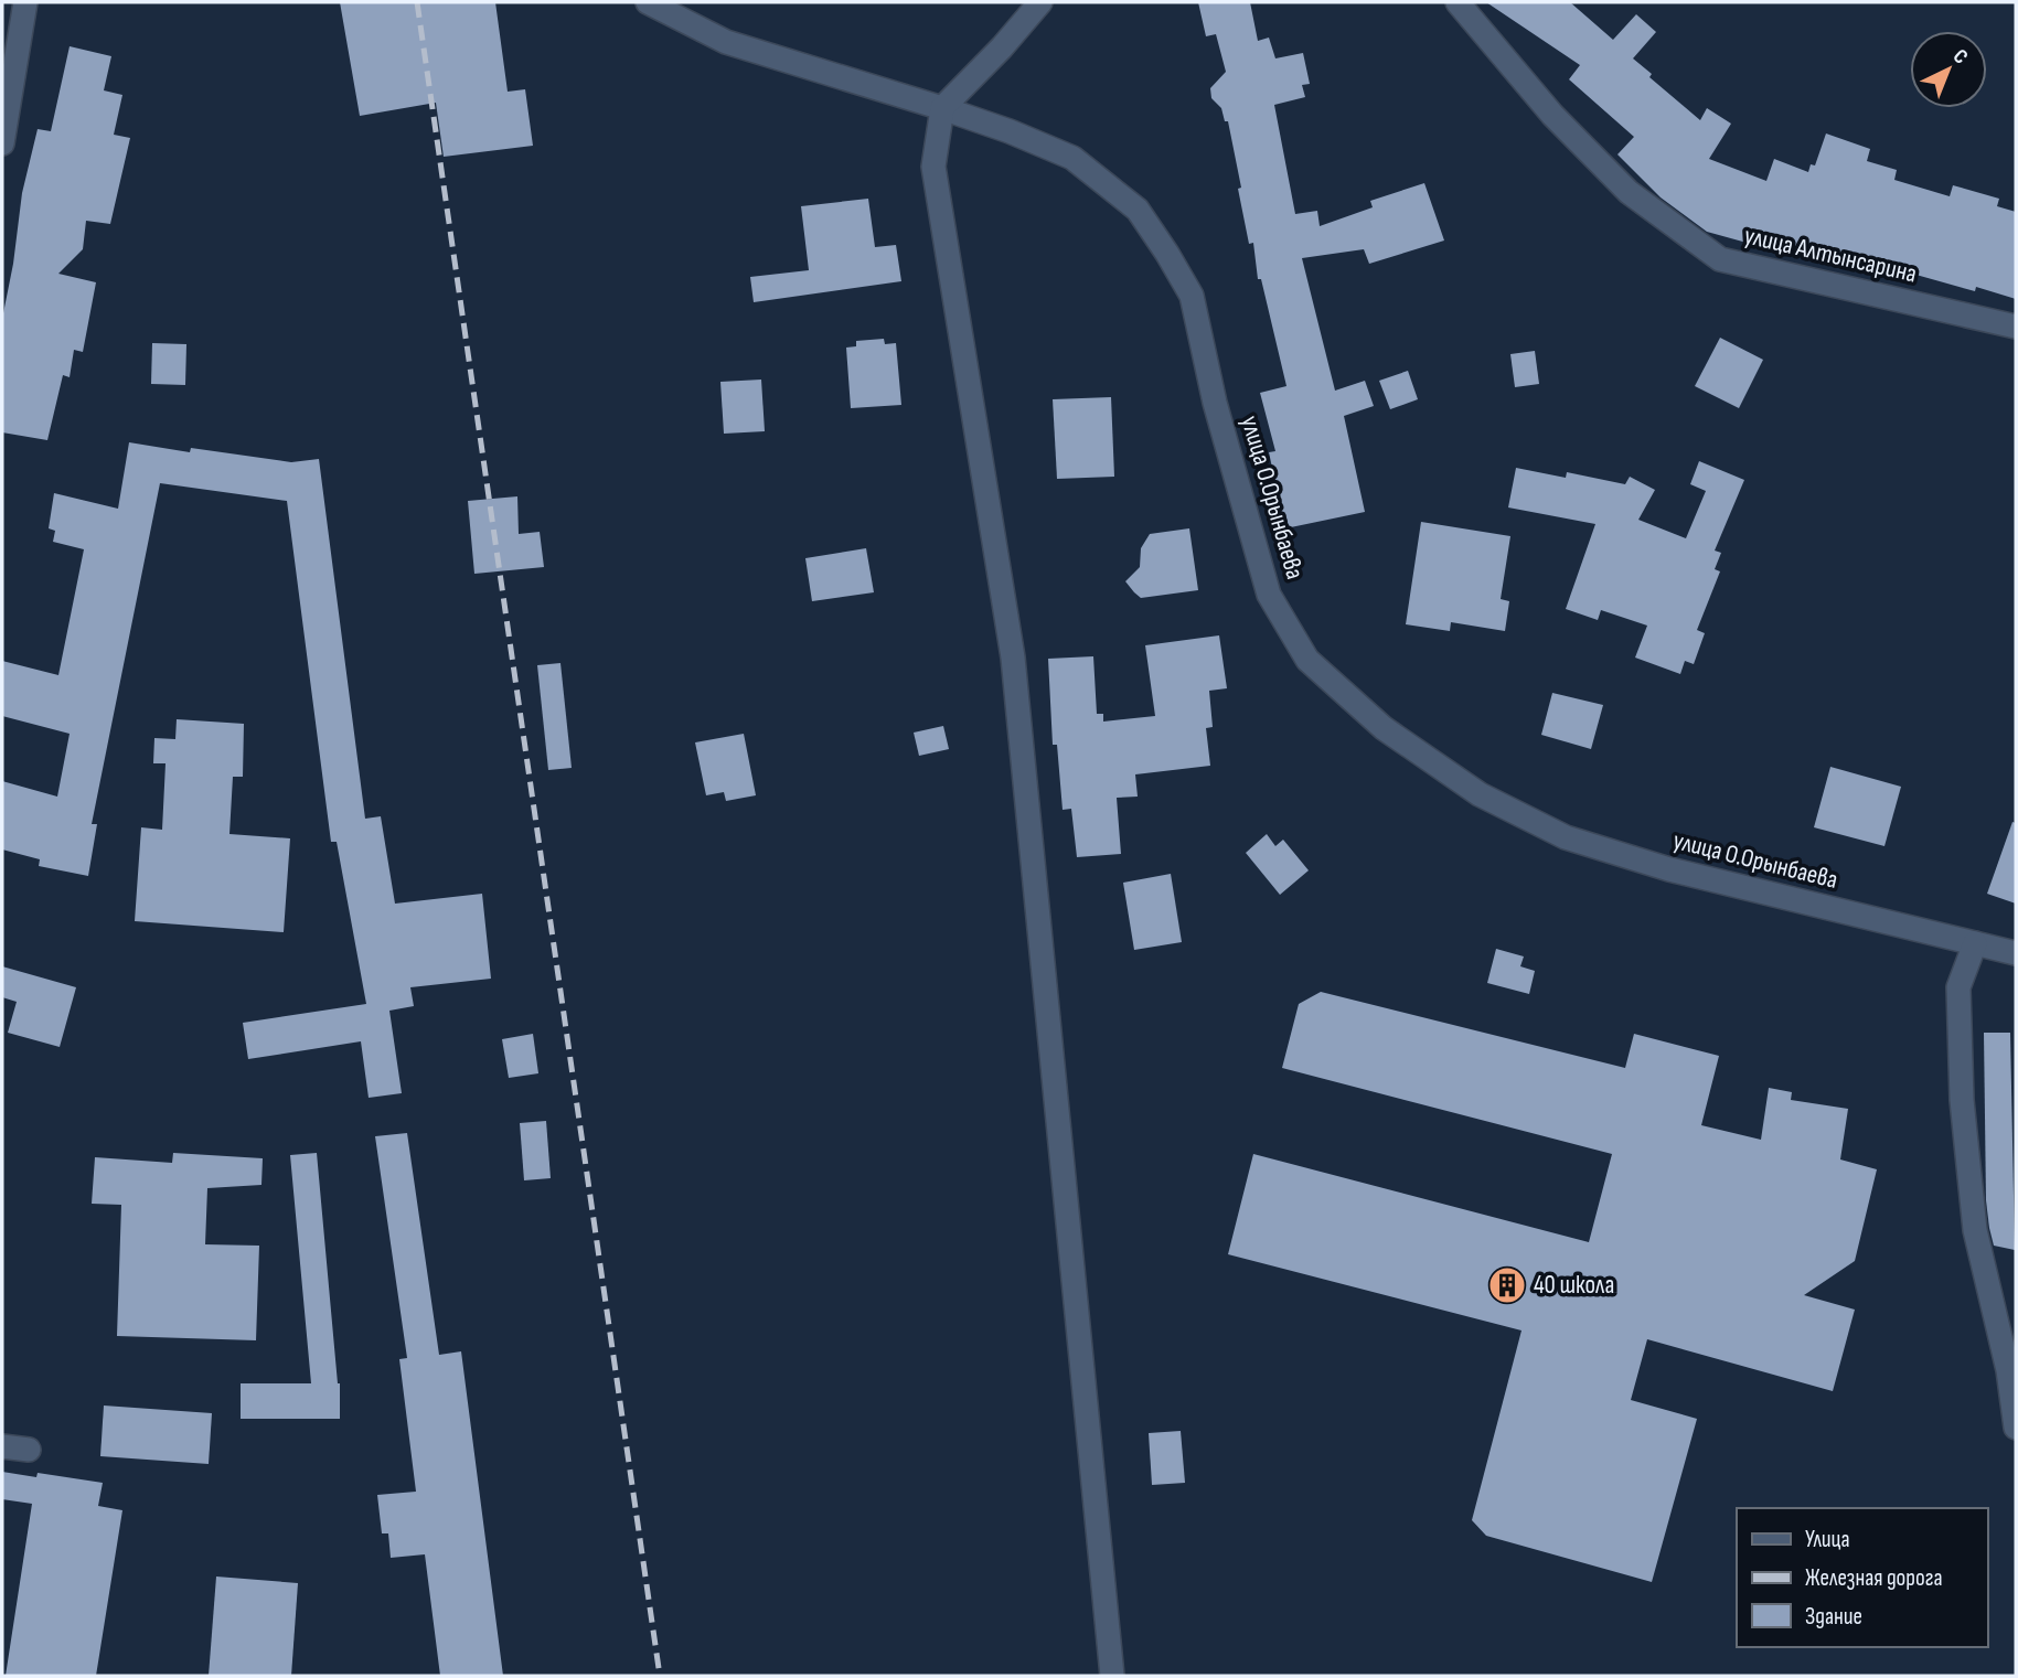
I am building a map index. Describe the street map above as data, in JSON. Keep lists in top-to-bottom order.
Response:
{
  "streets": {
    "street": ["улица Алтынсарина", "улица О.Орынбаева"]
  },
  "places": {
    "building": ["40 школа"]
  },
  "legend": ["Улица", "Железная дорога", "Здание"],
  "north": "top right"
}
